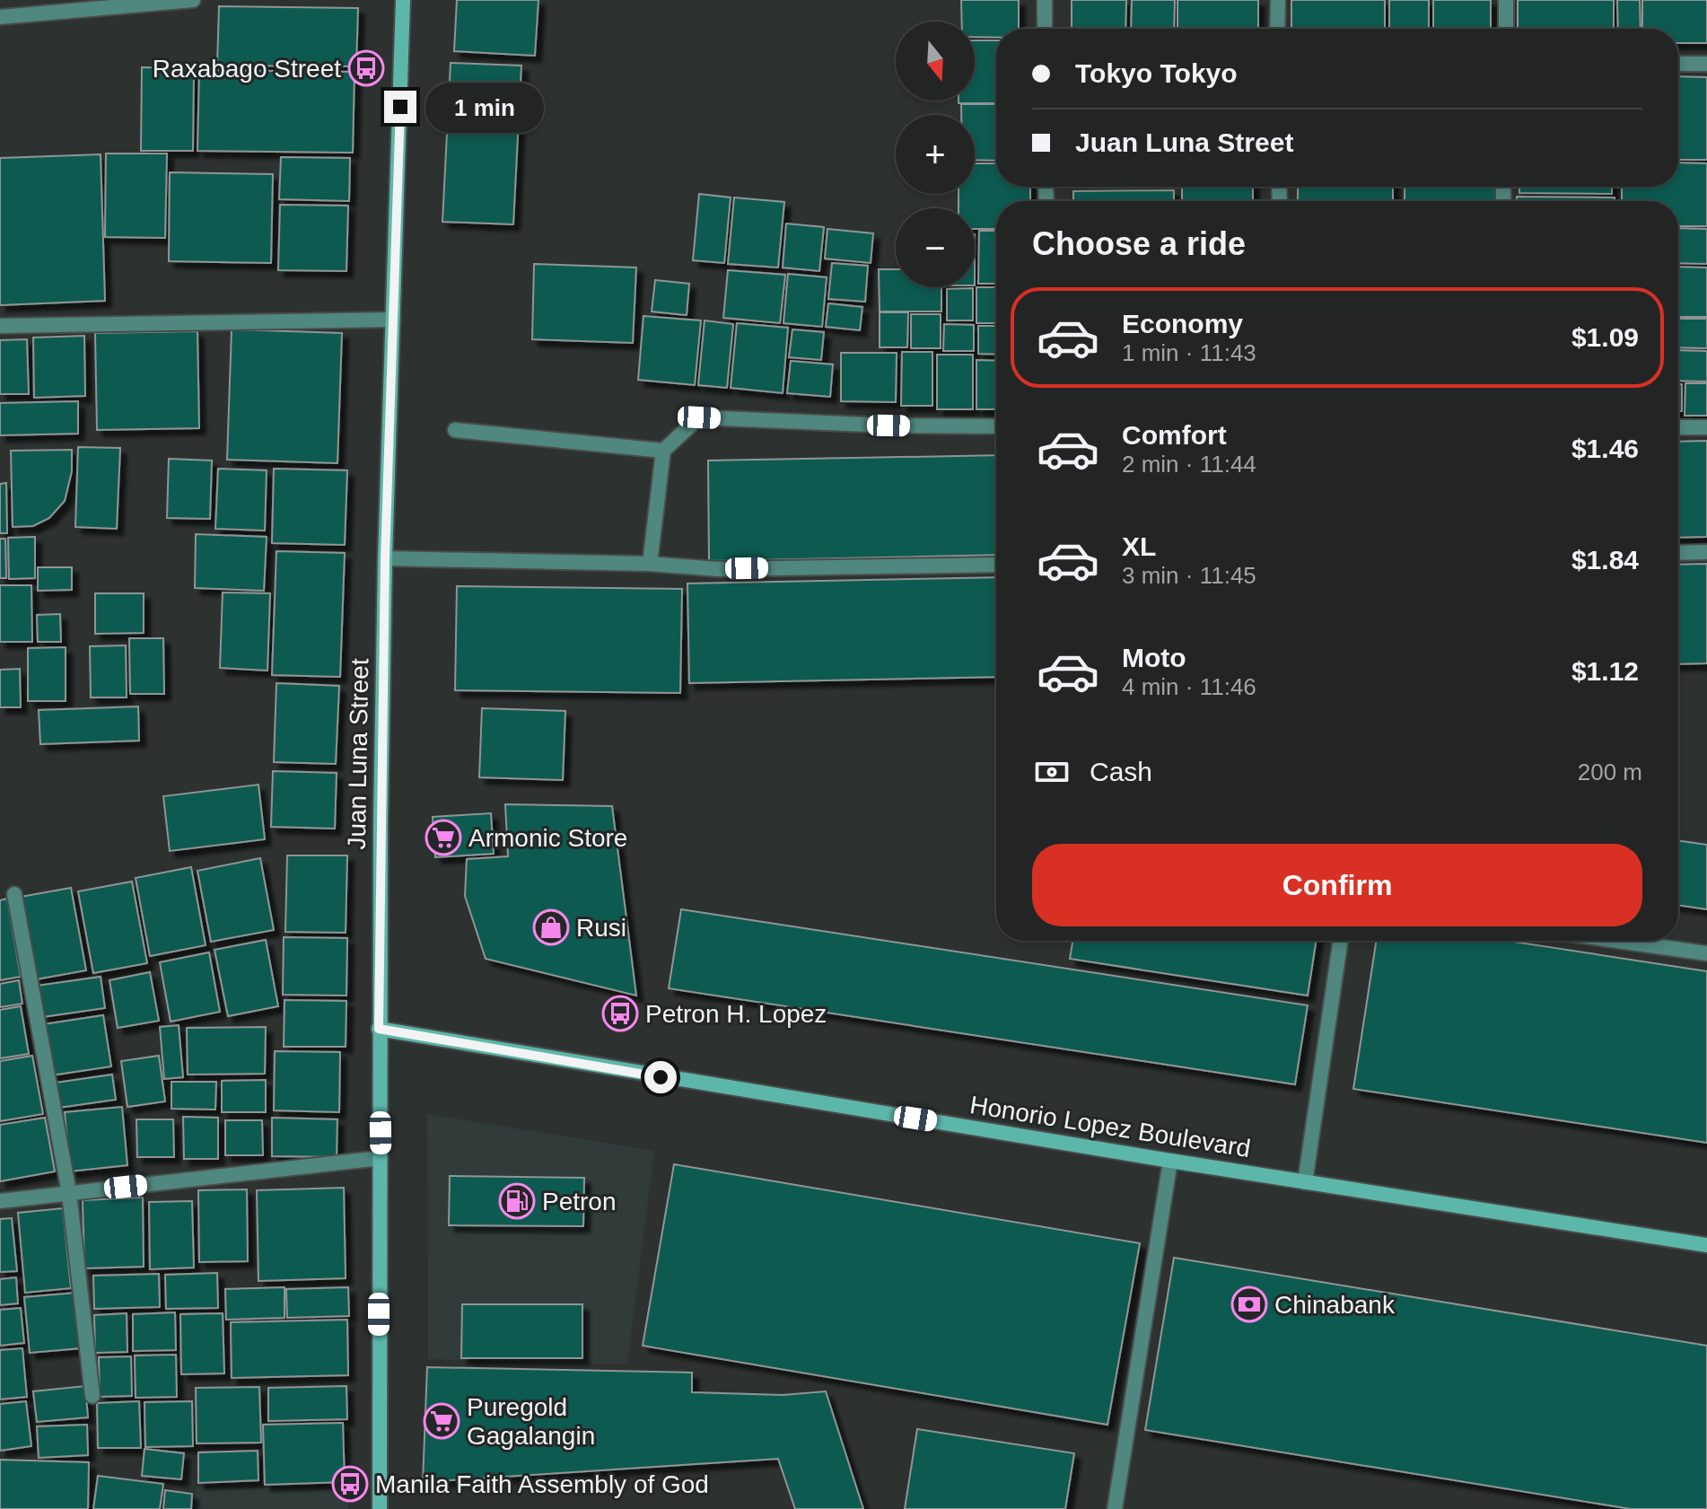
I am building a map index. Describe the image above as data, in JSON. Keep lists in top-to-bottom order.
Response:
{
  "streets": {
    "main road": ["Juan Luna Street", "Honorio Lopez Boulevard"]
  },
  "crossings": [
    ["Juan Luna Street", "Honorio Lopez Boulevard"]
  ],
  "places": {
    "bus stop": ["Raxabago Street", "Petron H. Lopez", "Manila Faith Assembly of God"],
    "supermarket": ["Armonic Store", "Puregold Gagalangin"],
    "shop": ["Rusi"],
    "fuel station": ["Petron"],
    "bank": ["Chinabank"]
  },
  "north": "bottom",
  "page": {
    "map_buttons": ["+", "−"],
    "banner": ["Tokyo Tokyo", "Juan Luna Street"],
    "bubble": "1 min",
    "heading": "Choose a ride",
    "list": [
      {
        "name": "Economy",
        "note": "1 min · 11:43",
        "value": "$1.09"
      },
      {
        "name": "Comfort",
        "note": "2 min · 11:44",
        "value": "$1.46"
      },
      {
        "name": "XL",
        "note": "3 min · 11:45",
        "value": "$1.84"
      },
      {
        "name": "Moto",
        "note": "4 min · 11:46",
        "value": "$1.12"
      }
    ],
    "pay": ["Cash", "200 m"],
    "buttons": "Confirm"
  }
}
